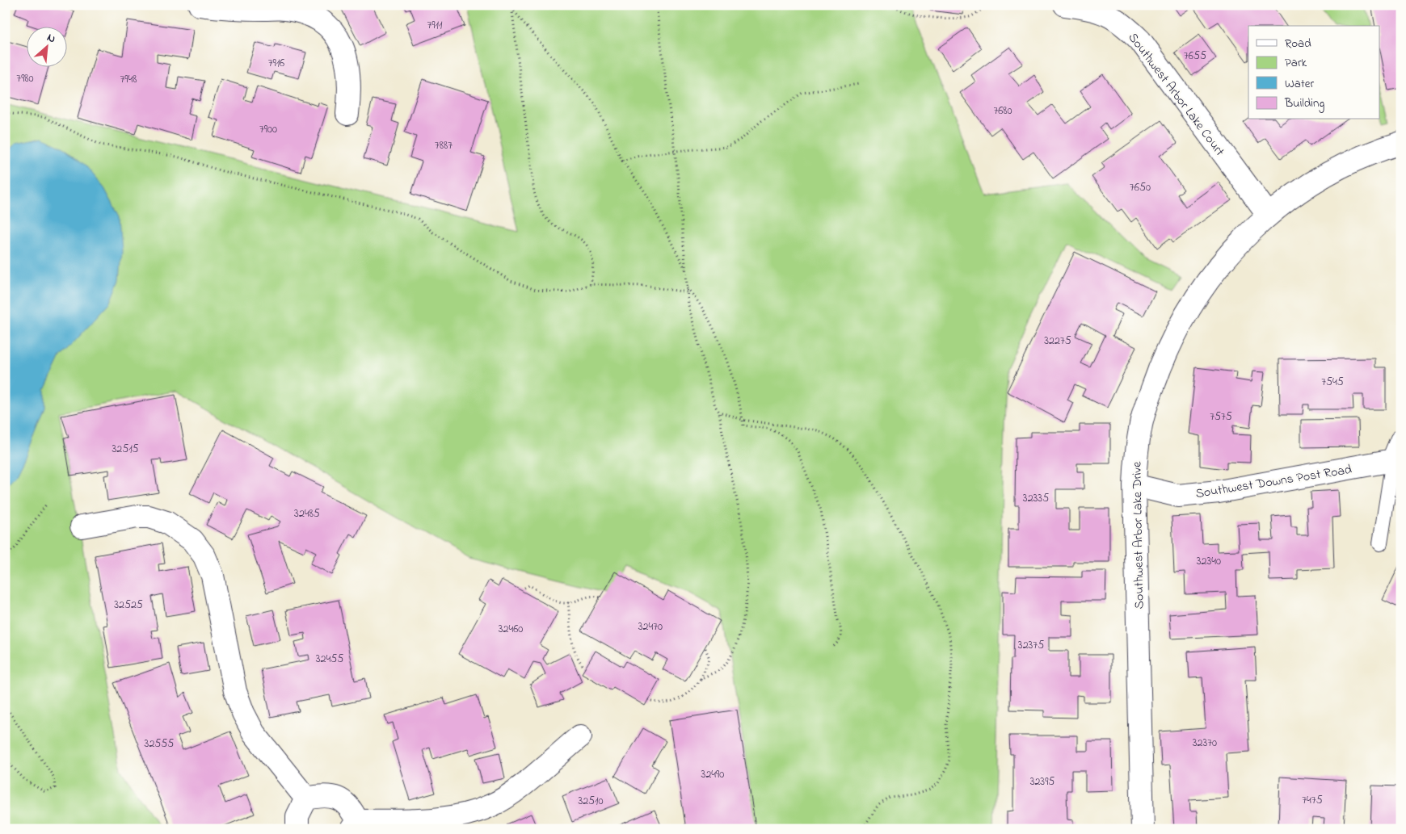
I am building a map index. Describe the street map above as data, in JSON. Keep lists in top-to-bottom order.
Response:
{
  "streets": {
    "street": ["Southwest Arbor Lake Court", "Southwest Downs Post Road", "Southwest Arbor Lake Drive"]
  },
  "crossings": [
    ["Southwest Arbor Lake Court", "Southwest Arbor Lake Drive"],
    ["Southwest Downs Post Road", "Southwest Arbor Lake Drive"]
  ],
  "house_numbers": [
    "7911",
    "7655",
    "7916",
    "7980",
    "7948",
    "7680",
    "7900",
    "7887",
    "7650",
    "32275",
    "7545",
    "7575",
    "32515",
    "32335",
    "32485",
    "32340",
    "32525",
    "32470",
    "32460",
    "32375",
    "32455",
    "32370",
    "32555",
    "32490",
    "32395",
    "7475",
    "32510"
  ],
  "legend": [
    "Road",
    "Park",
    "Water",
    "Building"
  ],
  "north": "top right"
}
